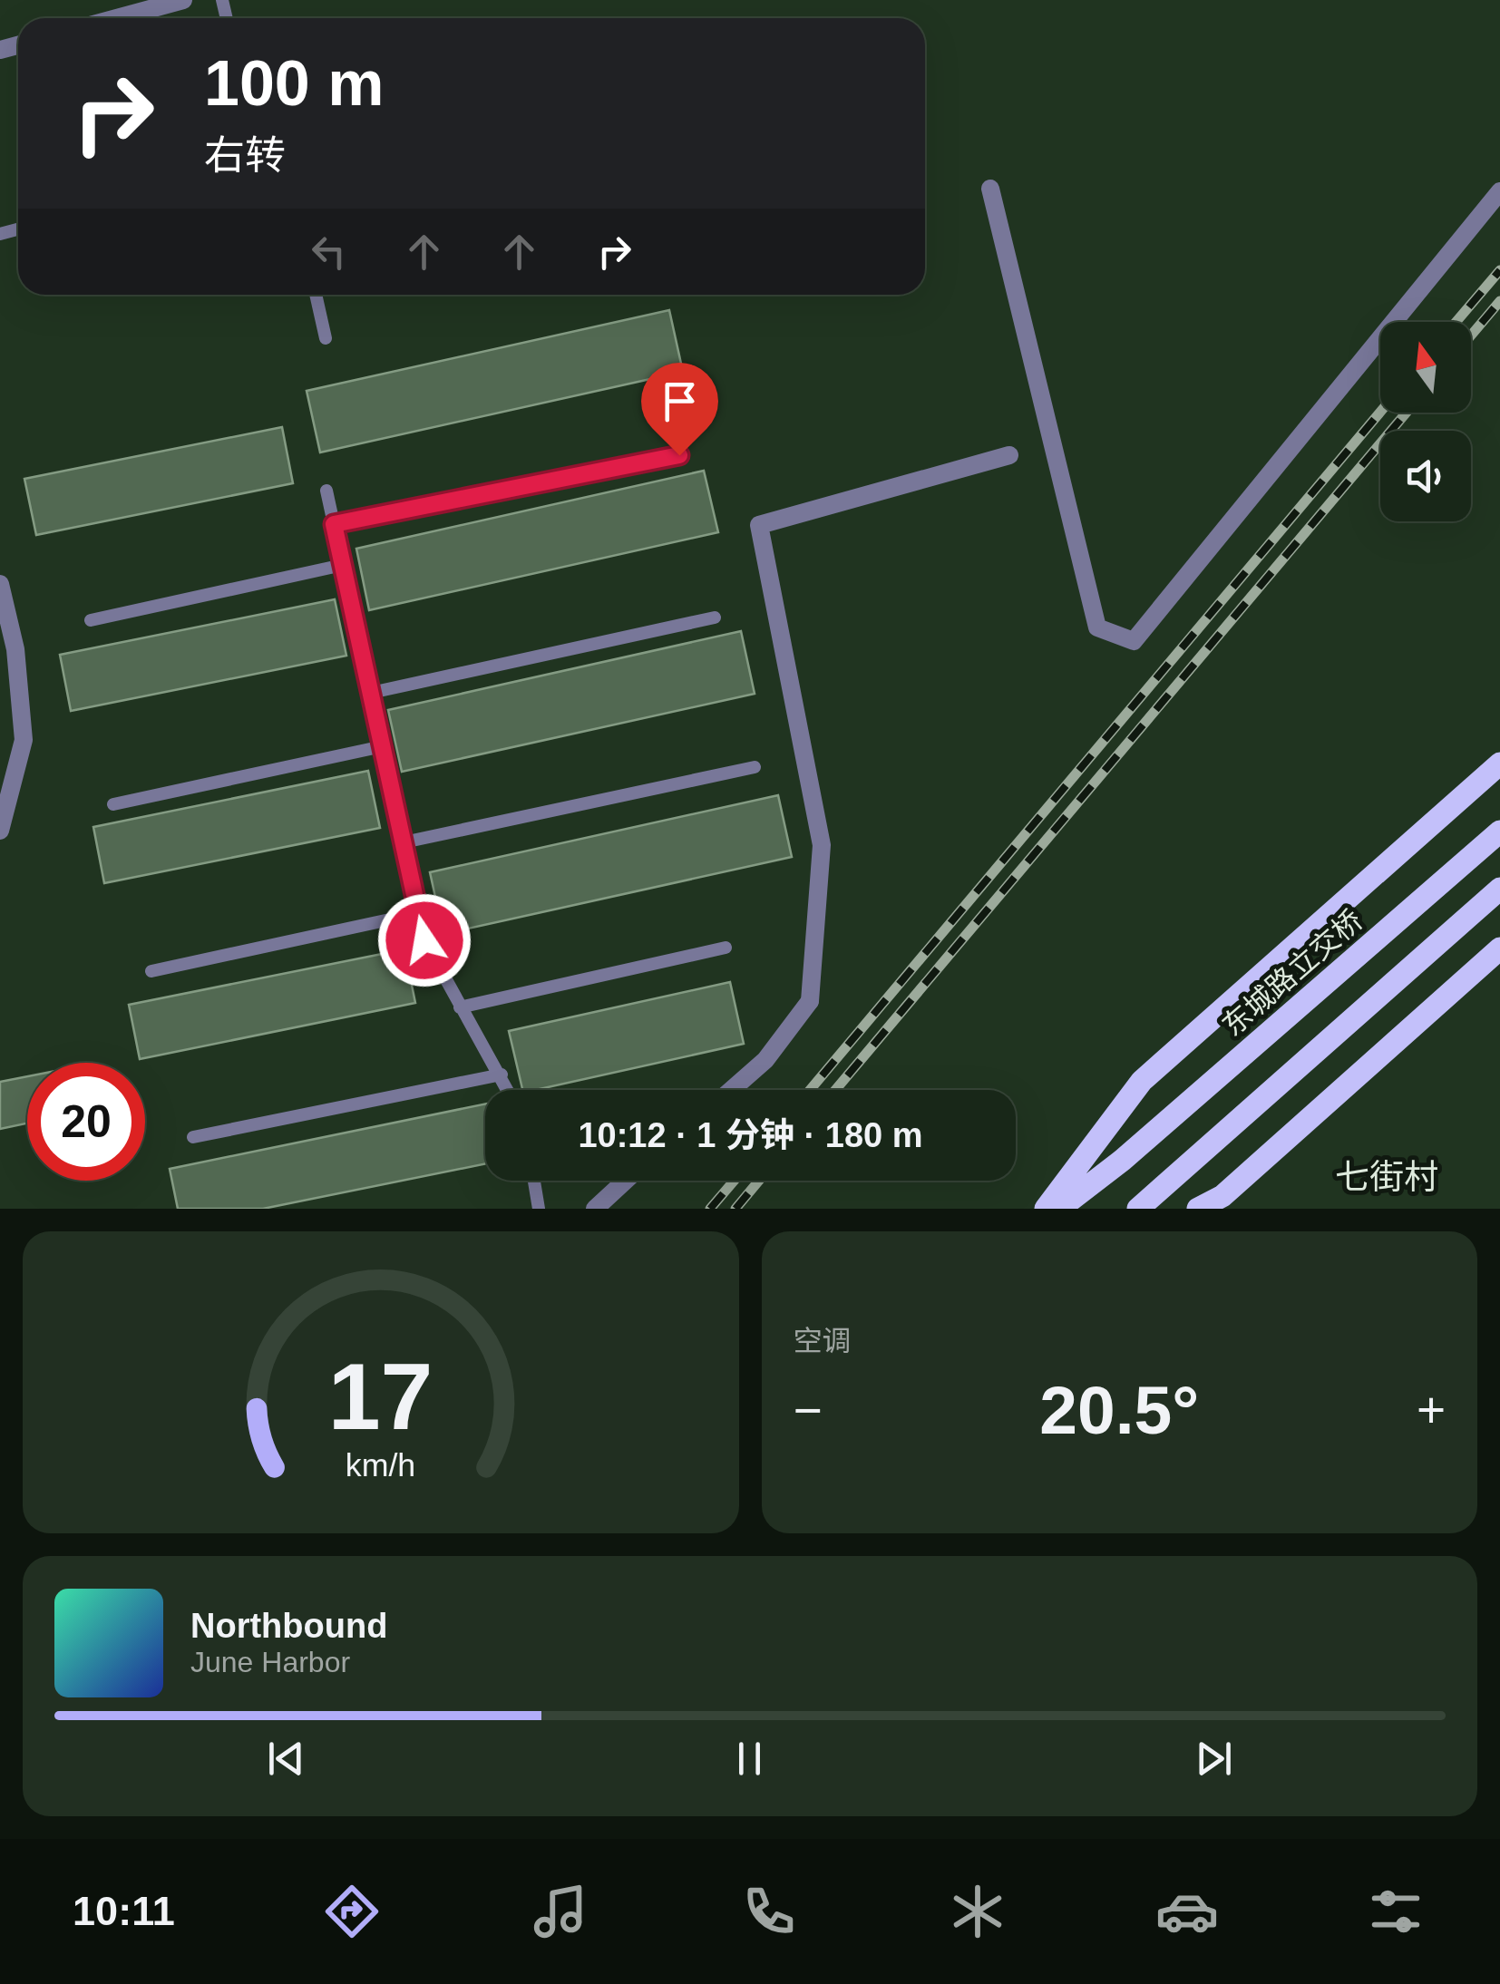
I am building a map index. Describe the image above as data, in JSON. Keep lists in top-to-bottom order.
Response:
{
  "streets": {
    "main road": ["东城路立交桥"]
  },
  "districts": ["七街村"],
  "north": "top",
  "page": {
    "turn": ["100 m", "右转"],
    "limit": "20",
    "trip": "10:12 · 1 分钟 · 180 m",
    "tile": "空调",
    "heat": ["−", "20.5°", "+"],
    "song": ["Northbound", "June Harbor"],
    "tabs": "10:11",
    "gauge": ["17", "km/h"]
  }
}
